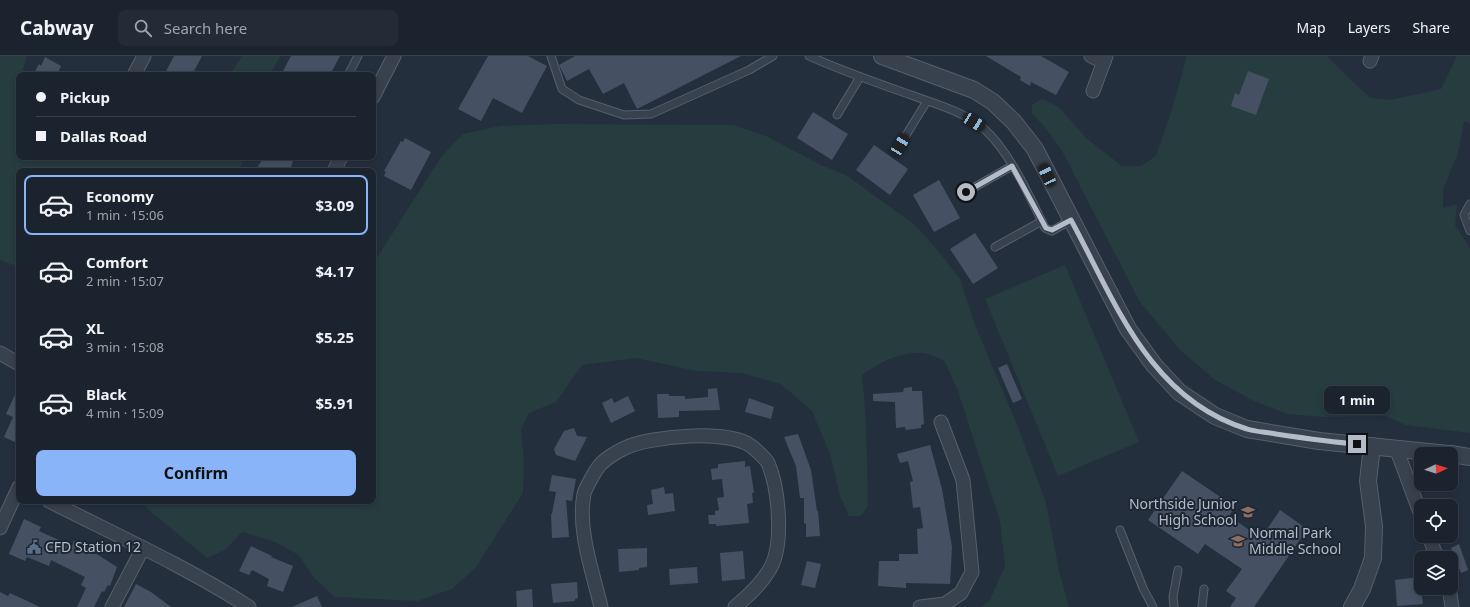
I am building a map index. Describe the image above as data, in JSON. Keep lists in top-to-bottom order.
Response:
{
  "places": {
    "school or university": ["Northside Junior High School", "Normal Park Middle School"],
    "public building": ["CFD Station 12"]
  },
  "north": "right",
  "page": {
    "header": "Cabway",
    "search": "Search here",
    "nav": ["Map", "Layers", "Share"],
    "banner": ["Pickup", "Dallas Road"],
    "list": [
      {
        "name": "Economy",
        "note": "1 min · 15:06",
        "value": "$3.09"
      },
      {
        "name": "Comfort",
        "note": "2 min · 15:07",
        "value": "$4.17"
      },
      {
        "name": "XL",
        "note": "3 min · 15:08",
        "value": "$5.25"
      },
      {
        "name": "Black",
        "note": "4 min · 15:09",
        "value": "$5.91"
      }
    ],
    "bubble": "1 min",
    "buttons": "Confirm"
  }
}
